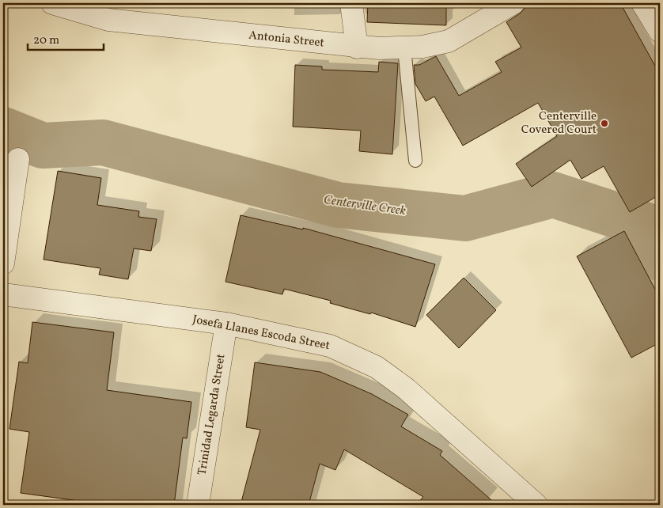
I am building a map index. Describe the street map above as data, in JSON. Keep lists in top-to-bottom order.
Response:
{
  "streets": {
    "street": ["Antonia Street", "Josefa Llanes Escoda Street", "Trinidad Legarda Street"]
  },
  "crossings": [
    ["Josefa Llanes Escoda Street", "Trinidad Legarda Street"]
  ],
  "water": ["Centerville Creek"],
  "places": ["Centerville Covered Court"],
  "scale_bar": "20 m"
}
